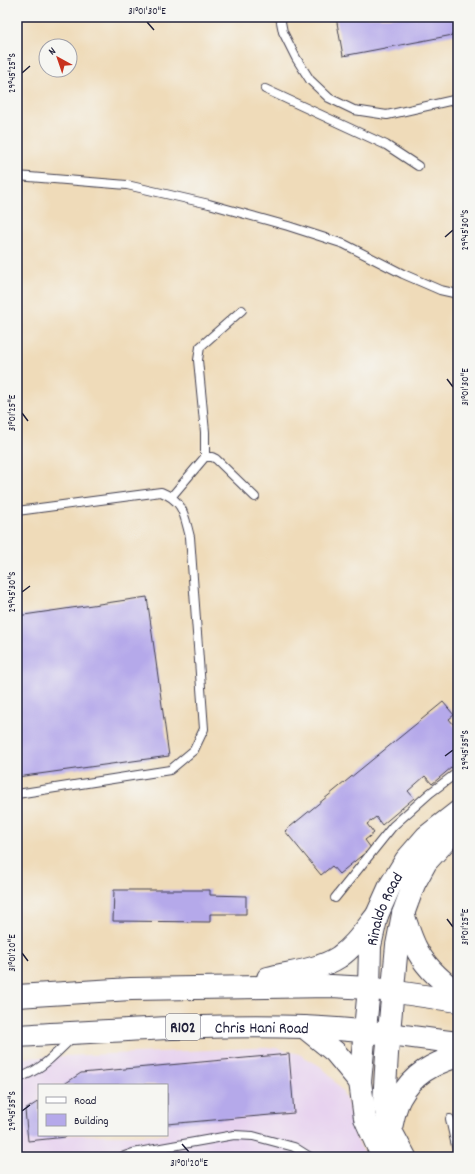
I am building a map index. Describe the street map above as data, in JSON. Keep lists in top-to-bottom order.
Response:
{
  "streets": {
    "main road": ["Rinaldo Road", "R102", "Chris Hani Road"]
  },
  "crossings": [
    ["Rinaldo Road", "Chris Hani Road"]
  ],
  "legend": ["Road", "Building"],
  "north": "top left",
  "coordinates": [
    "31°01'30\"E",
    "29°45'25\"S",
    "29°45'30\"S",
    "31°01'25\"E",
    "29°45'35\"S",
    "31°01'20\"E"
  ]
}
